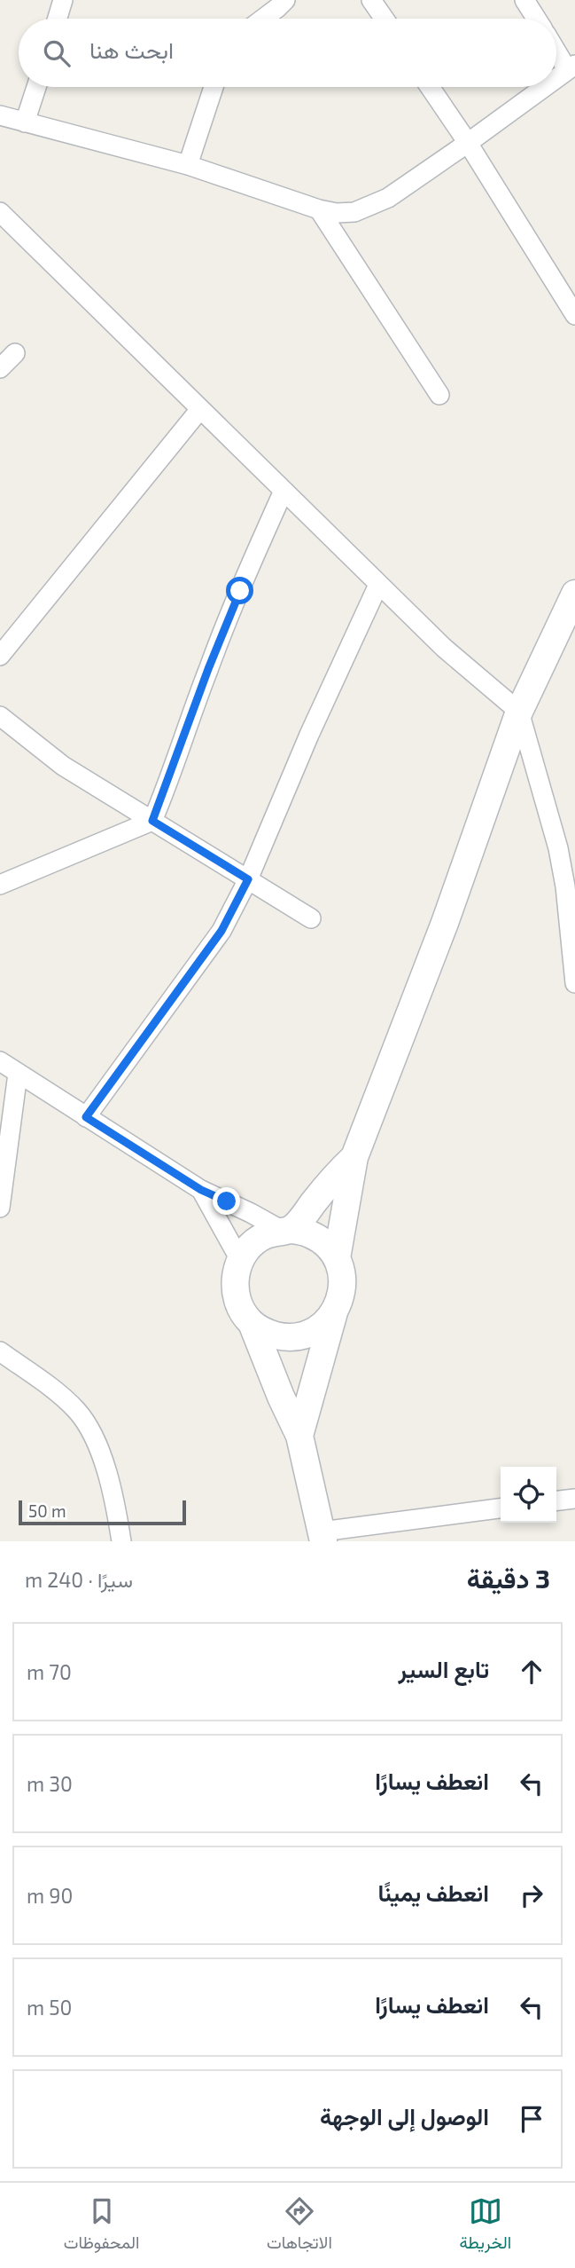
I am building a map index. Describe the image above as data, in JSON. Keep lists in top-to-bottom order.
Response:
{
  "scale_bar": "50 m",
  "page": {
    "search": "ابحث هنا",
    "scale": "50 m",
    "heading": ["3 دقيقة", "سيرًا · 240 m"],
    "list": [
      ["تابع السير", "70 m"],
      ["انعطف يسارًا", "30 m"],
      ["انعطف يمينًا", "90 m"],
      ["انعطف يسارًا", "50 m"],
      "الوصول إلى الوجهة"
    ],
    "nav": ["الخريطة", "الاتجاهات", "المحفوظات"]
  }
}
